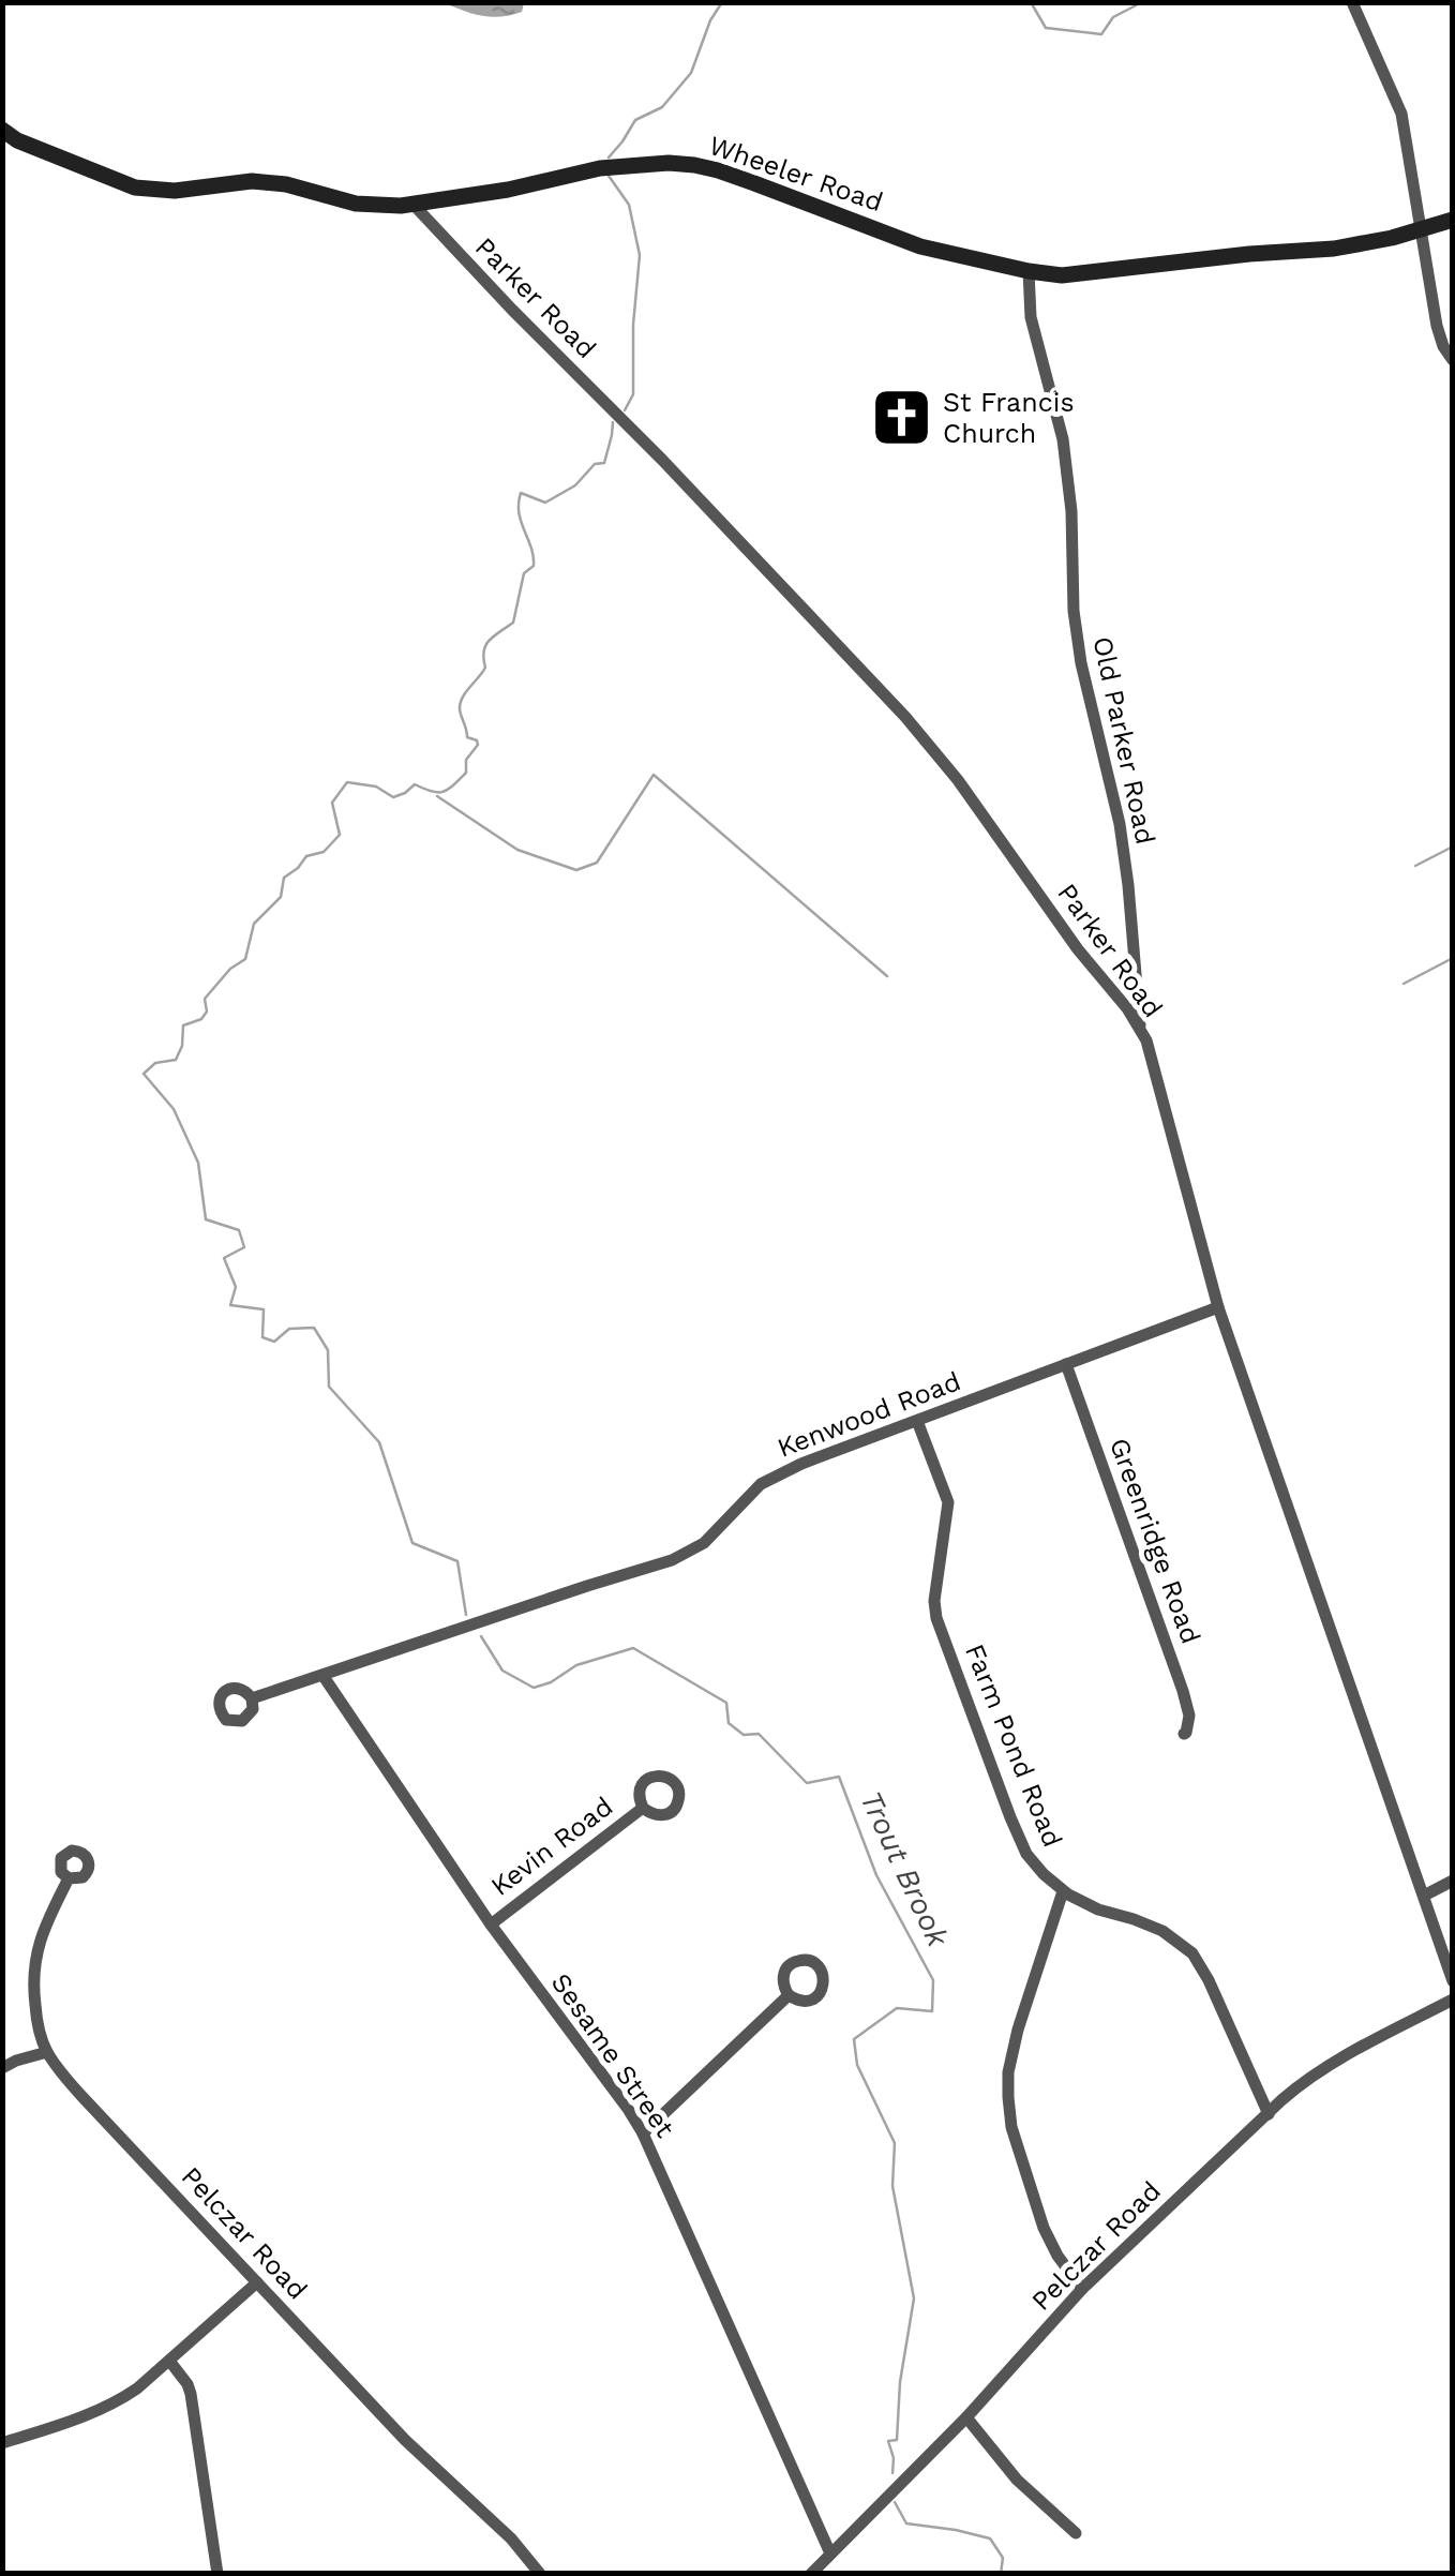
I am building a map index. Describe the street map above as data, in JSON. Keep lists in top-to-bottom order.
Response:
{
  "streets": {
    "street": [
      "Wheeler Road",
      "Parker Road",
      "Old Parker Road",
      "Kenwood Road",
      "Greenridge Road",
      "Farm Pond Road",
      "Kevin Road",
      "Sesame Street",
      "Pelczar Road"
    ]
  },
  "crossings": [
    ["Wheeler Road", "Parker Road"],
    ["Wheeler Road", "Old Parker Road"],
    ["Parker Road", "Old Parker Road"],
    ["Parker Road", "Kenwood Road"],
    ["Kenwood Road", "Greenridge Road"],
    ["Kenwood Road", "Farm Pond Road"],
    ["Kenwood Road", "Sesame Street"],
    ["Farm Pond Road", "Pelczar Road"],
    ["Kevin Road", "Sesame Street"],
    ["Sesame Street", "Pelczar Road"]
  ],
  "water": ["Trout Brook"],
  "places": {
    "church": ["St Francis Church"]
  }
}
